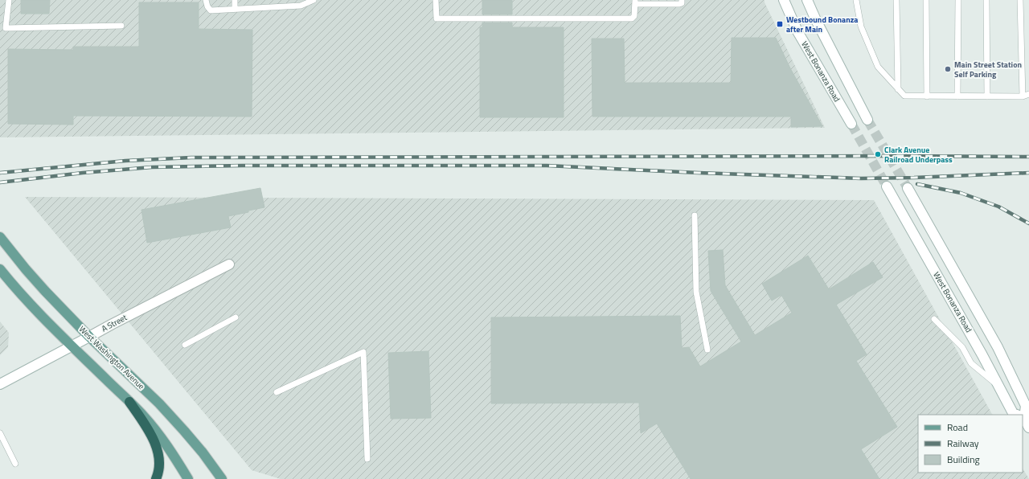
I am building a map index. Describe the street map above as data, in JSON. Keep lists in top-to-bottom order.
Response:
{
  "streets": {
    "main road": ["West Bonanza Road", "A Street", "West Washington Avenue"]
  },
  "crossings": [
    ["A Street", "West Washington Avenue"]
  ],
  "places": {
    "transit": ["Westbound Bonanza after Main"],
    "other": ["Main Street Station Self Parking", "Clark Avenue Railroad Underpass"]
  },
  "legend": ["Road", "Railway", "Building"]
}
